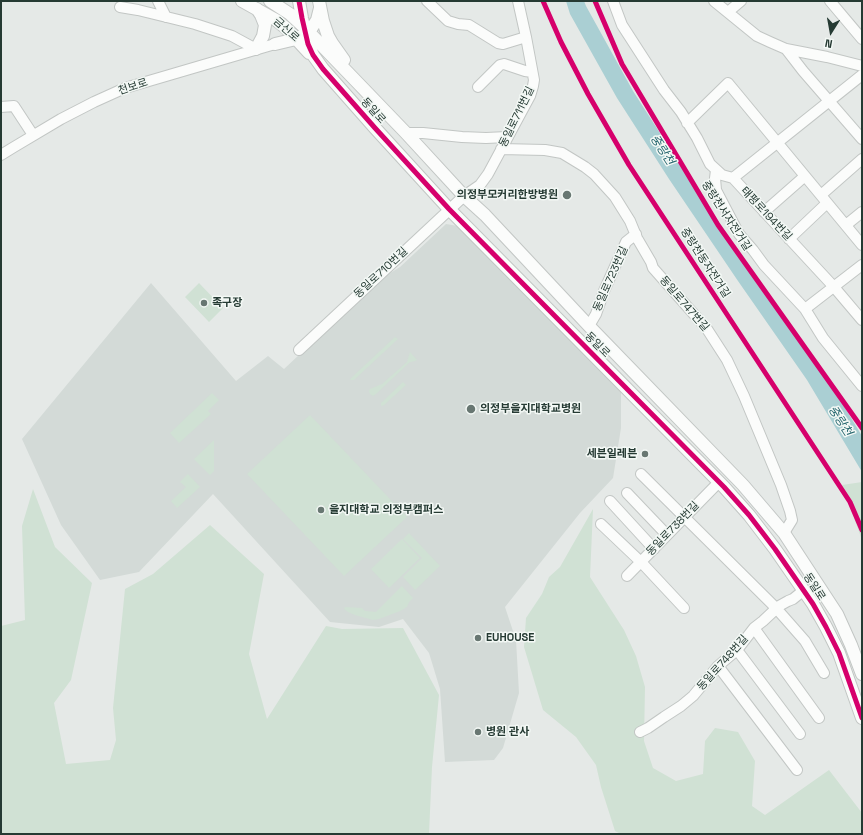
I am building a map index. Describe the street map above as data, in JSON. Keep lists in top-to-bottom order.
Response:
{
  "streets": {
    "street": [
      "금신로",
      "천보로",
      "동일로",
      "동일로711번길",
      "태평로194번길",
      "동일로710번길",
      "동일로723번길",
      "동일로747번길",
      "동일로738번길",
      "동일로748번길"
    ],
    "cycle path": ["중랑천서자전거길", "중랑천동자전거길"]
  },
  "crossings": [
    ["금신로", "동일로"],
    ["동일로", "동일로711번길"],
    ["동일로", "동일로710번길"],
    ["동일로", "동일로723번길"],
    ["동일로", "동일로747번길"],
    ["동일로", "동일로738번길"],
    ["동일로", "동일로748번길"],
    ["동일로711번길", "동일로710번길"],
    ["동일로711번길", "동일로747번길"],
    ["동일로723번길", "동일로747번길"]
  ],
  "water": ["중랑천"],
  "places": [
    "의정부모커리한방병원",
    "족구장",
    "의정부을지대학교병원",
    "세븐일레븐",
    "을지대학교 의정부캠퍼스",
    "EUHOUSE",
    "병원 관사"
  ],
  "north": "bottom"
}
